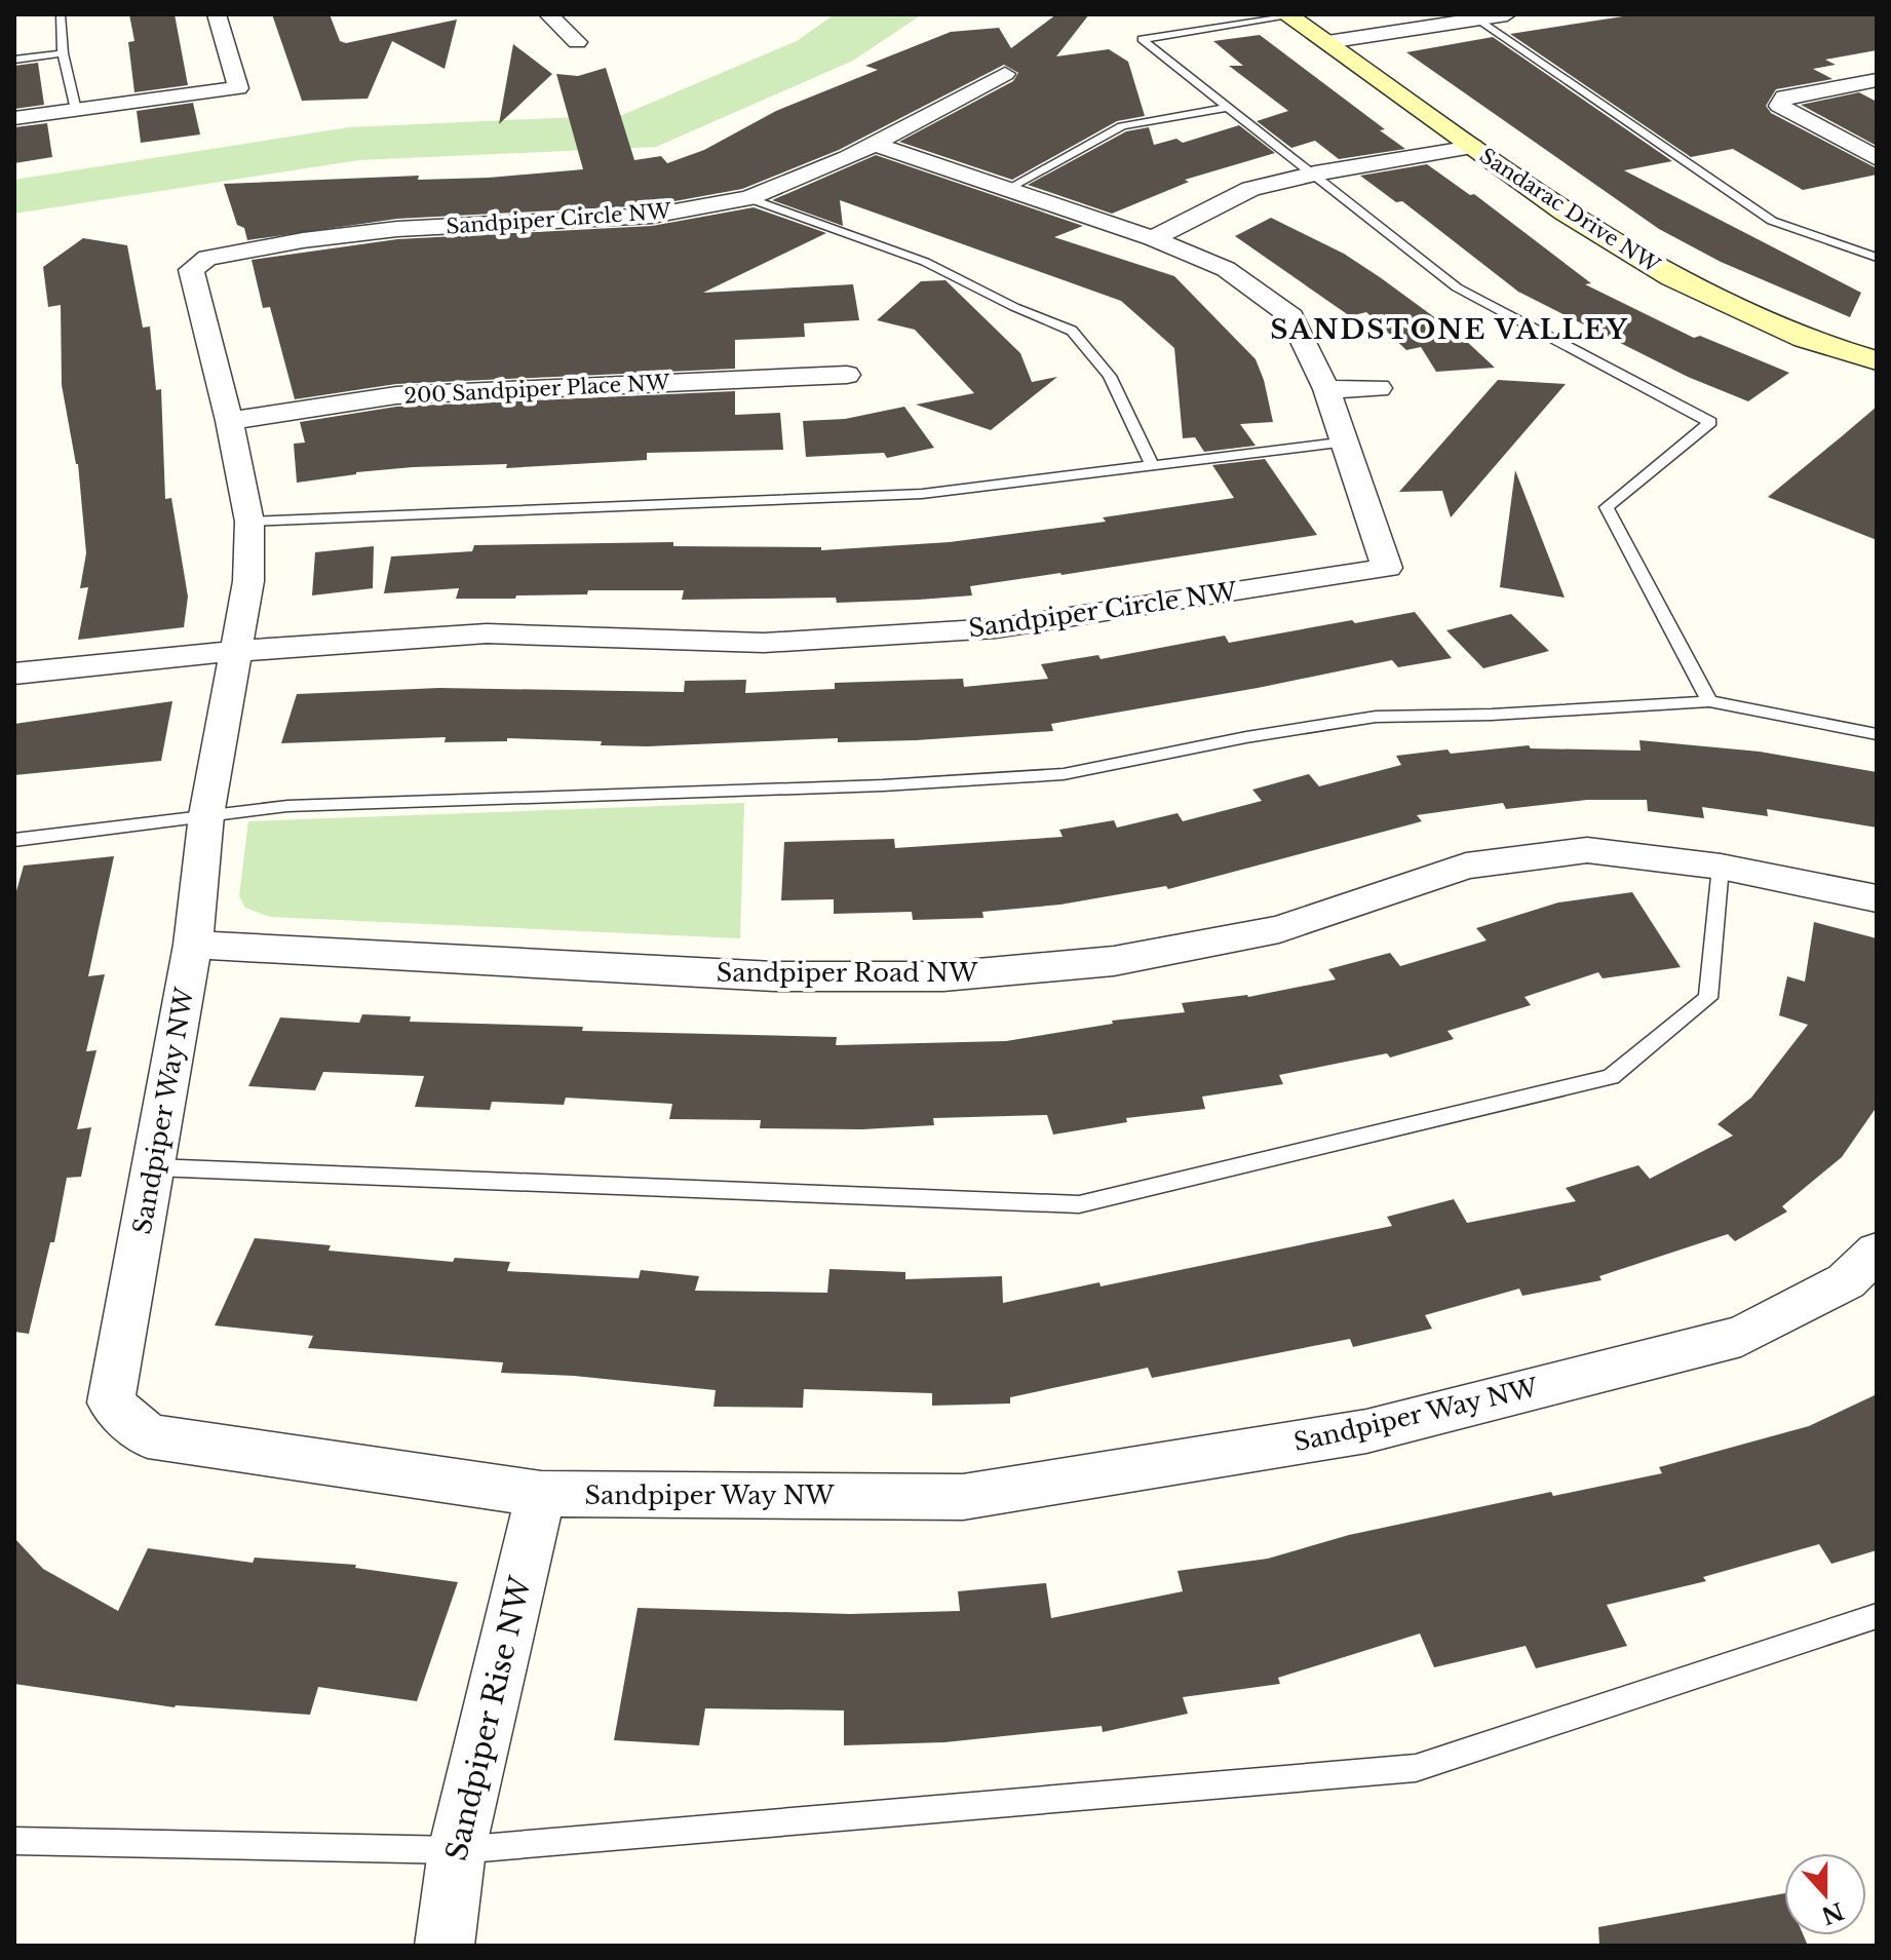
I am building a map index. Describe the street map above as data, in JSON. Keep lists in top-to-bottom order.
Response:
{
  "streets": {
    "street": [
      "Sandarac Drive NW",
      "Sandpiper Circle NW",
      "200 Sandpiper Place NW",
      "Sandpiper Road NW",
      "Sandpiper Way NW",
      "Sandpiper Rise NW"
    ]
  },
  "crossings": [
    ["Sandpiper Circle NW", "200 Sandpiper Place NW"],
    ["Sandpiper Circle NW", "Sandpiper Way NW"],
    ["Sandpiper Road NW", "Sandpiper Way NW"],
    ["Sandpiper Way NW", "Sandpiper Rise NW"]
  ],
  "districts": ["SANDSTONE VALLEY"],
  "north": "bottom"
}
